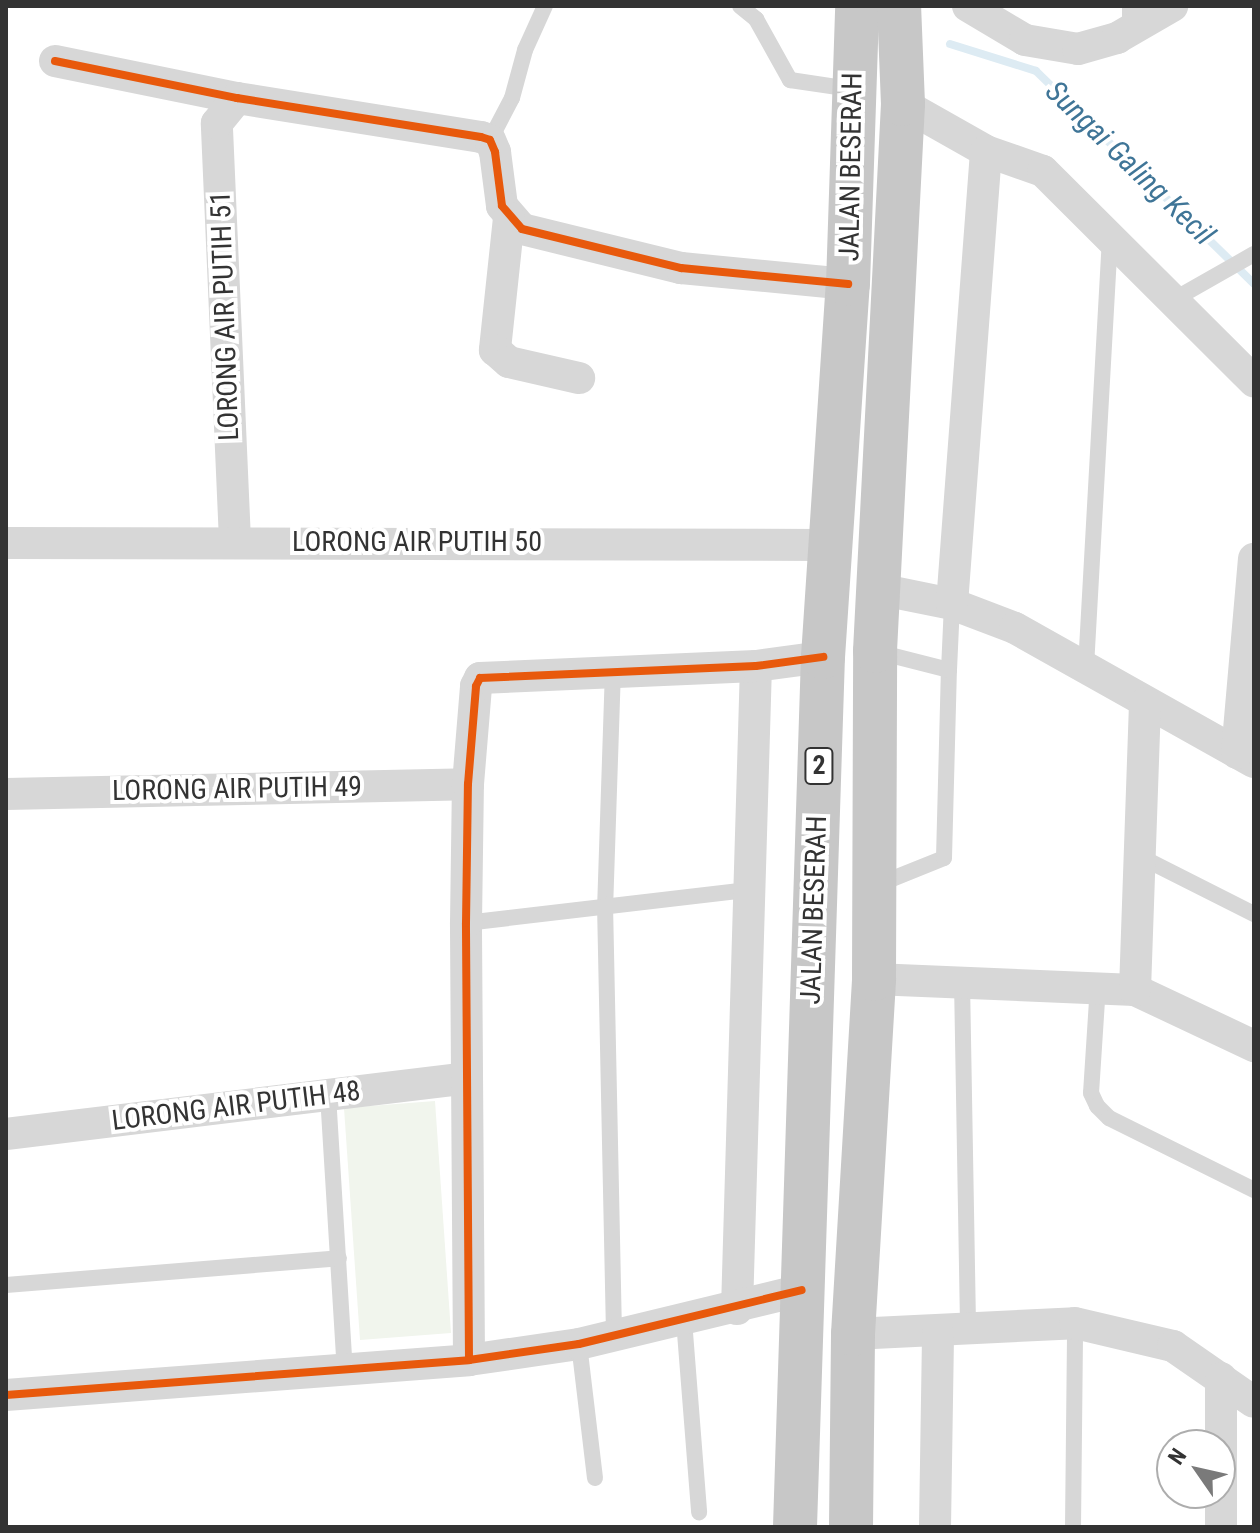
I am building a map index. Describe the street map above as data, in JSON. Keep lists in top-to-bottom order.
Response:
{
  "streets": {
    "highway": ["JALAN BESERAH", "2"],
    "street": [
      "LORONG AIR PUTIH 51",
      "LORONG AIR PUTIH 50",
      "LORONG AIR PUTIH 49",
      "LORONG AIR PUTIH 48"
    ]
  },
  "crossings": [
    ["JALAN BESERAH", "LORONG AIR PUTIH 50"],
    ["LORONG AIR PUTIH 51", "LORONG AIR PUTIH 50"]
  ],
  "water": ["Sungai Galing Kecil"],
  "north": "top left"
}
